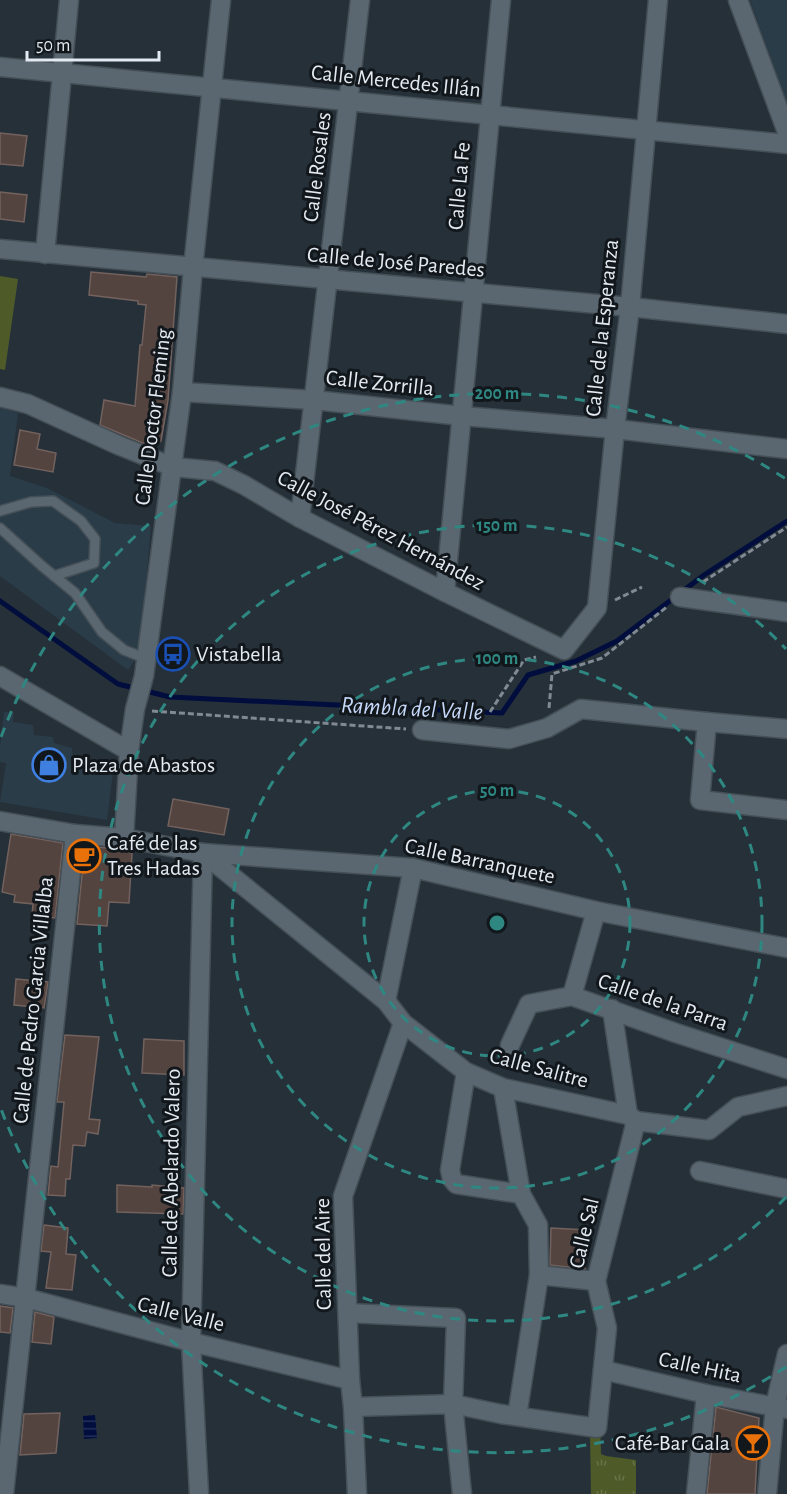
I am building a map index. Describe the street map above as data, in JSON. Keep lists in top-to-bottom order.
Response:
{
  "streets": {
    "street": [
      "Calle Mercedes Illán",
      "Calle Rosales",
      "Calle La Fe",
      "Calle de José Paredes",
      "Calle de la Esperanza",
      "Calle Zorrilla",
      "Calle Doctor Fleming",
      "Calle José Pérez Hernández",
      "Calle Barranquete",
      "Calle de Pedro Garcia Villalba",
      "Calle de la Parra",
      "Calle Salitre",
      "Calle de Abelardo Valero",
      "Calle Sal",
      "Calle del Aire",
      "Calle Valle",
      "Calle Hita"
    ]
  },
  "crossings": [
    ["Calle Mercedes Illán", "Calle Rosales"],
    ["Calle Mercedes Illán", "Calle La Fe"],
    ["Calle Mercedes Illán", "Calle de la Esperanza"],
    ["Calle Mercedes Illán", "Calle Doctor Fleming"],
    ["Calle Rosales", "Calle de José Paredes"],
    ["Calle Rosales", "Calle Zorrilla"],
    ["Calle Rosales", "Calle José Pérez Hernández"],
    ["Calle La Fe", "Calle de José Paredes"],
    ["Calle La Fe", "Calle Zorrilla"],
    ["Calle La Fe", "Calle José Pérez Hernández"],
    ["Calle de José Paredes", "Calle de la Esperanza"],
    ["Calle de José Paredes", "Calle Doctor Fleming"],
    ["Calle de la Esperanza", "Calle Zorrilla"],
    ["Calle Zorrilla", "Calle Doctor Fleming"],
    ["Calle Doctor Fleming", "Calle José Pérez Hernández"],
    ["Calle Doctor Fleming", "Calle Barranquete"],
    ["Calle Barranquete", "Calle de Pedro Garcia Villalba"],
    ["Calle Barranquete", "Calle de la Parra"],
    ["Calle Barranquete", "Calle Salitre"],
    ["Calle Barranquete", "Calle de Abelardo Valero"],
    ["Calle de Pedro Garcia Villalba", "Calle Valle"],
    ["Calle de la Parra", "Calle Sal"],
    ["Calle Salitre", "Calle de Abelardo Valero"],
    ["Calle Salitre", "Calle Sal"],
    ["Calle Salitre", "Calle del Aire"],
    ["Calle de Abelardo Valero", "Calle Valle"],
    ["Calle Sal", "Calle Hita"],
    ["Calle del Aire", "Calle Valle"]
  ],
  "water": ["Rambla del Valle"],
  "places": {
    "bus stop": ["Vistabella"],
    "shop": ["Plaza de Abastos"],
    "cafe": ["Café de las Tres Hadas"],
    "bar": ["Café-Bar Gala"]
  },
  "scale_bar": "50 m",
  "rings": [
    "200 m",
    "150 m",
    "100 m",
    "50 m"
  ]
}
